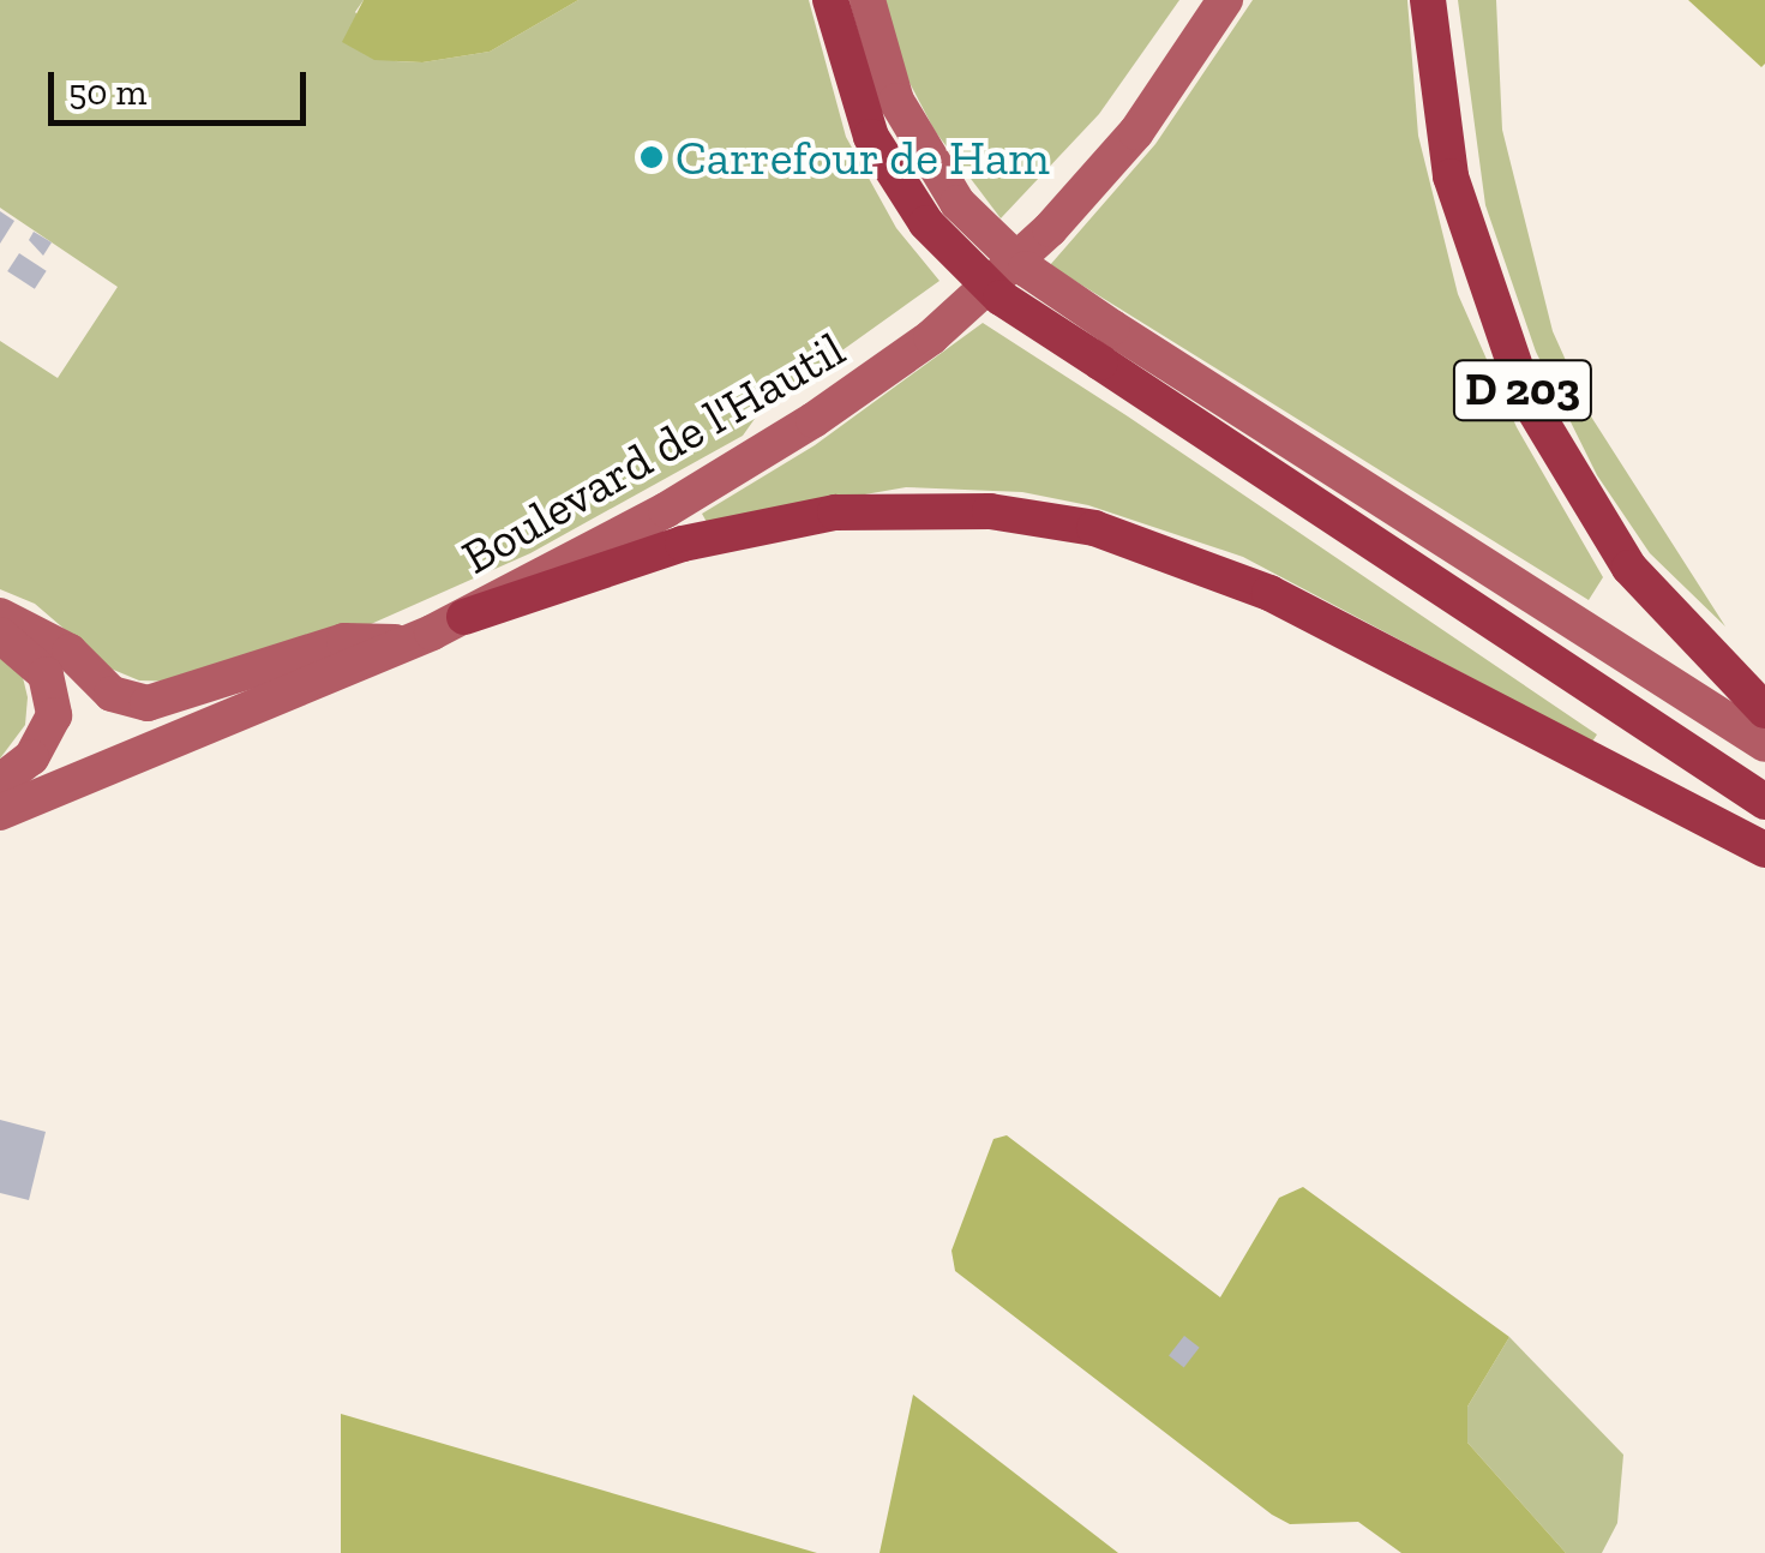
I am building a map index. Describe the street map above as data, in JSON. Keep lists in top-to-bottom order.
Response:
{
  "streets": {
    "main road": ["D 203", "Boulevard de l'Hautil"]
  },
  "places": ["Carrefour de Ham"],
  "scale_bar": "50 m"
}
